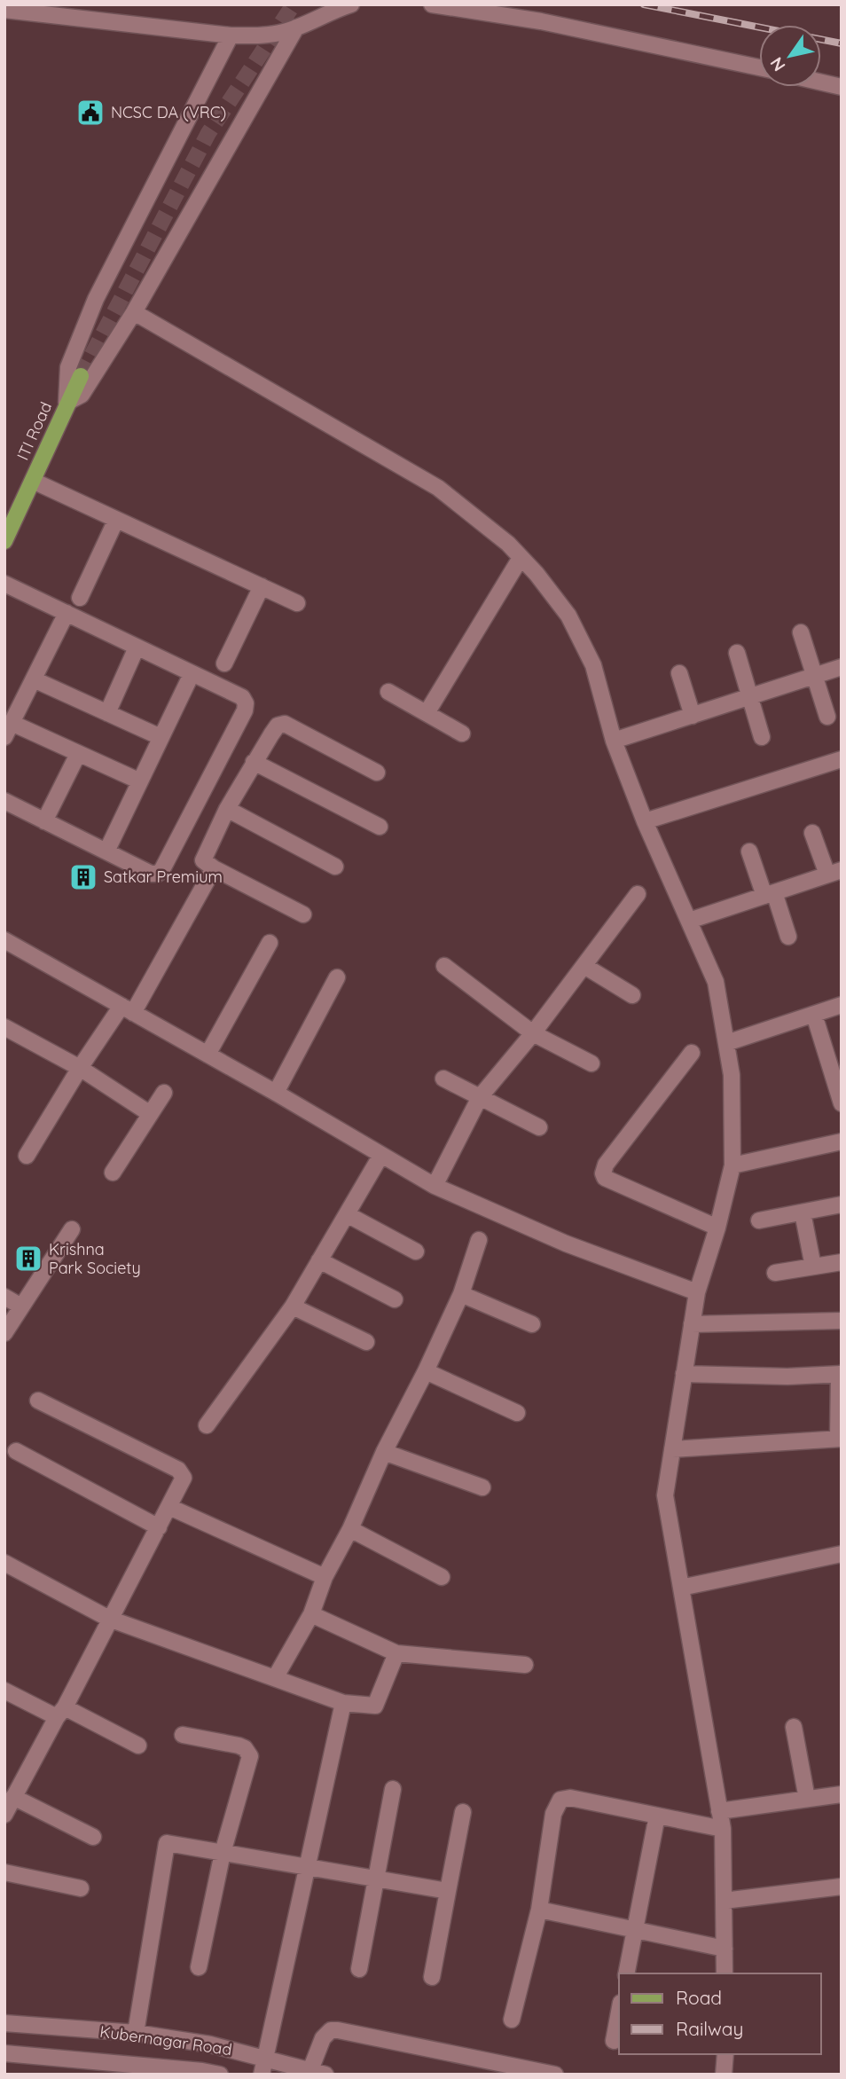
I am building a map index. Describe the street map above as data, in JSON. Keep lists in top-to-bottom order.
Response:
{
  "streets": {
    "main road": ["ITI Road"],
    "street": ["Kubernagar Road"]
  },
  "places": {
    "public building": ["NCSC DA (VRC)"],
    "building": ["Satkar Premium", "Krishna Park Society"]
  },
  "legend": ["Road", "Railway"],
  "north": "bottom left"
}
